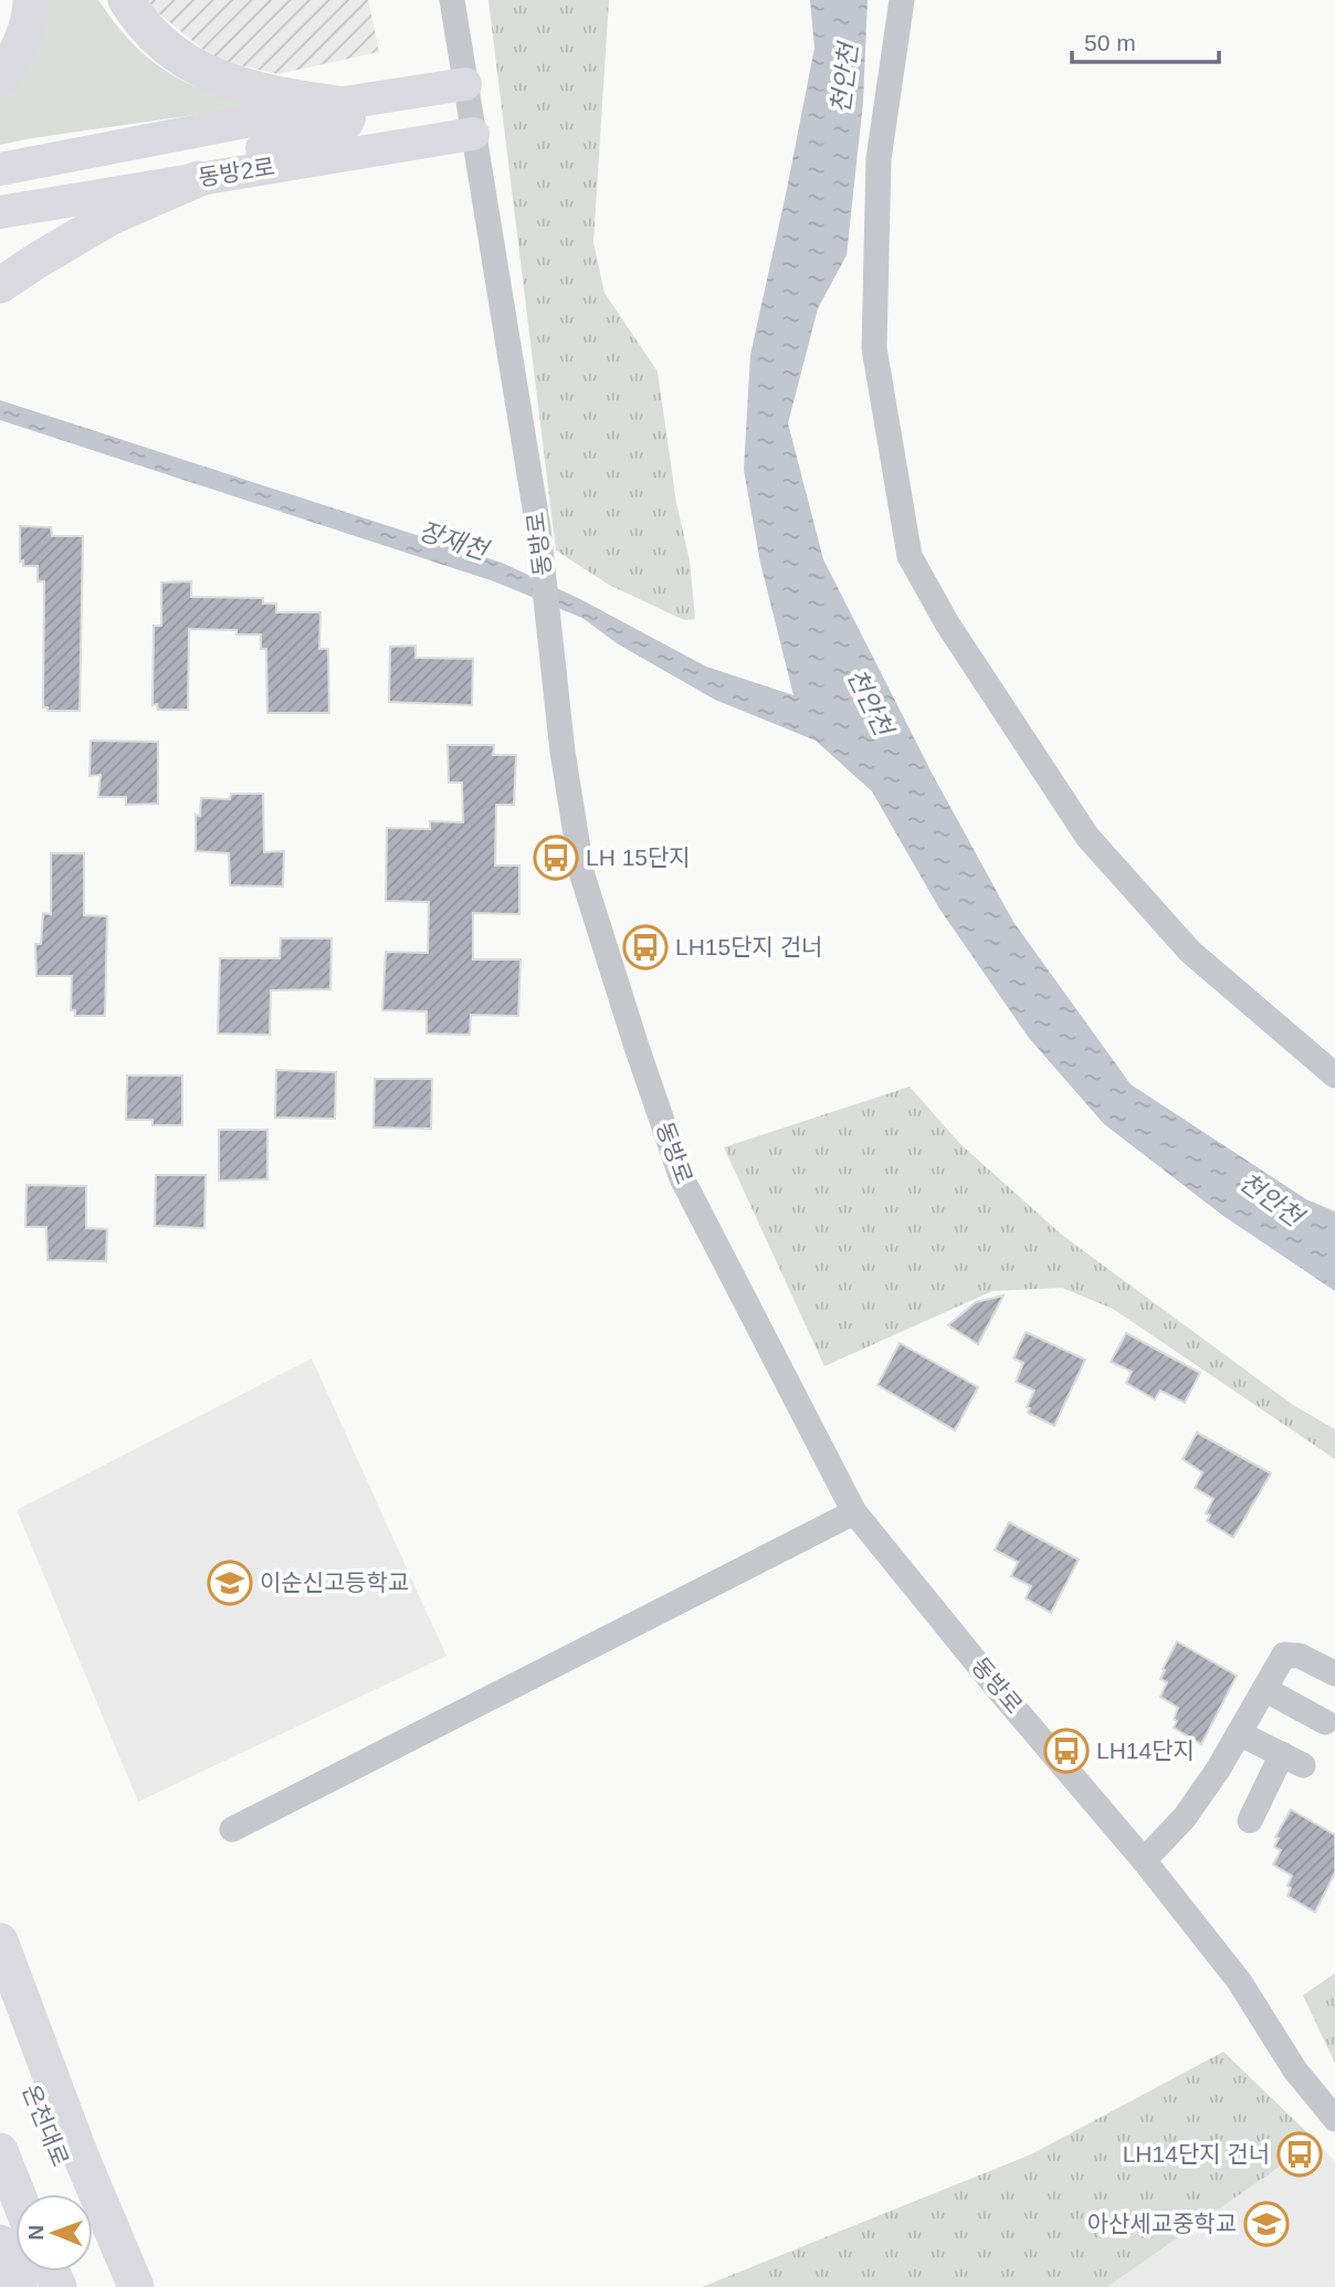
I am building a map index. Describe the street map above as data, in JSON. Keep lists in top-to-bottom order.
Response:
{
  "streets": {
    "highway": ["온천대로"],
    "main road": ["동방2로"],
    "street": ["동방로"]
  },
  "crossings": [
    ["동방2로", "동방로"]
  ],
  "water": ["천안천", "장재천"],
  "places": {
    "bus stop": [
      "LH 15단지",
      "LH15단지 건너",
      "LH14단지",
      "LH14단지 건너"
    ],
    "school or university": ["이순신고등학교", "아산세교중학교"]
  },
  "scale_bar": "50 m",
  "north": "left"
}
